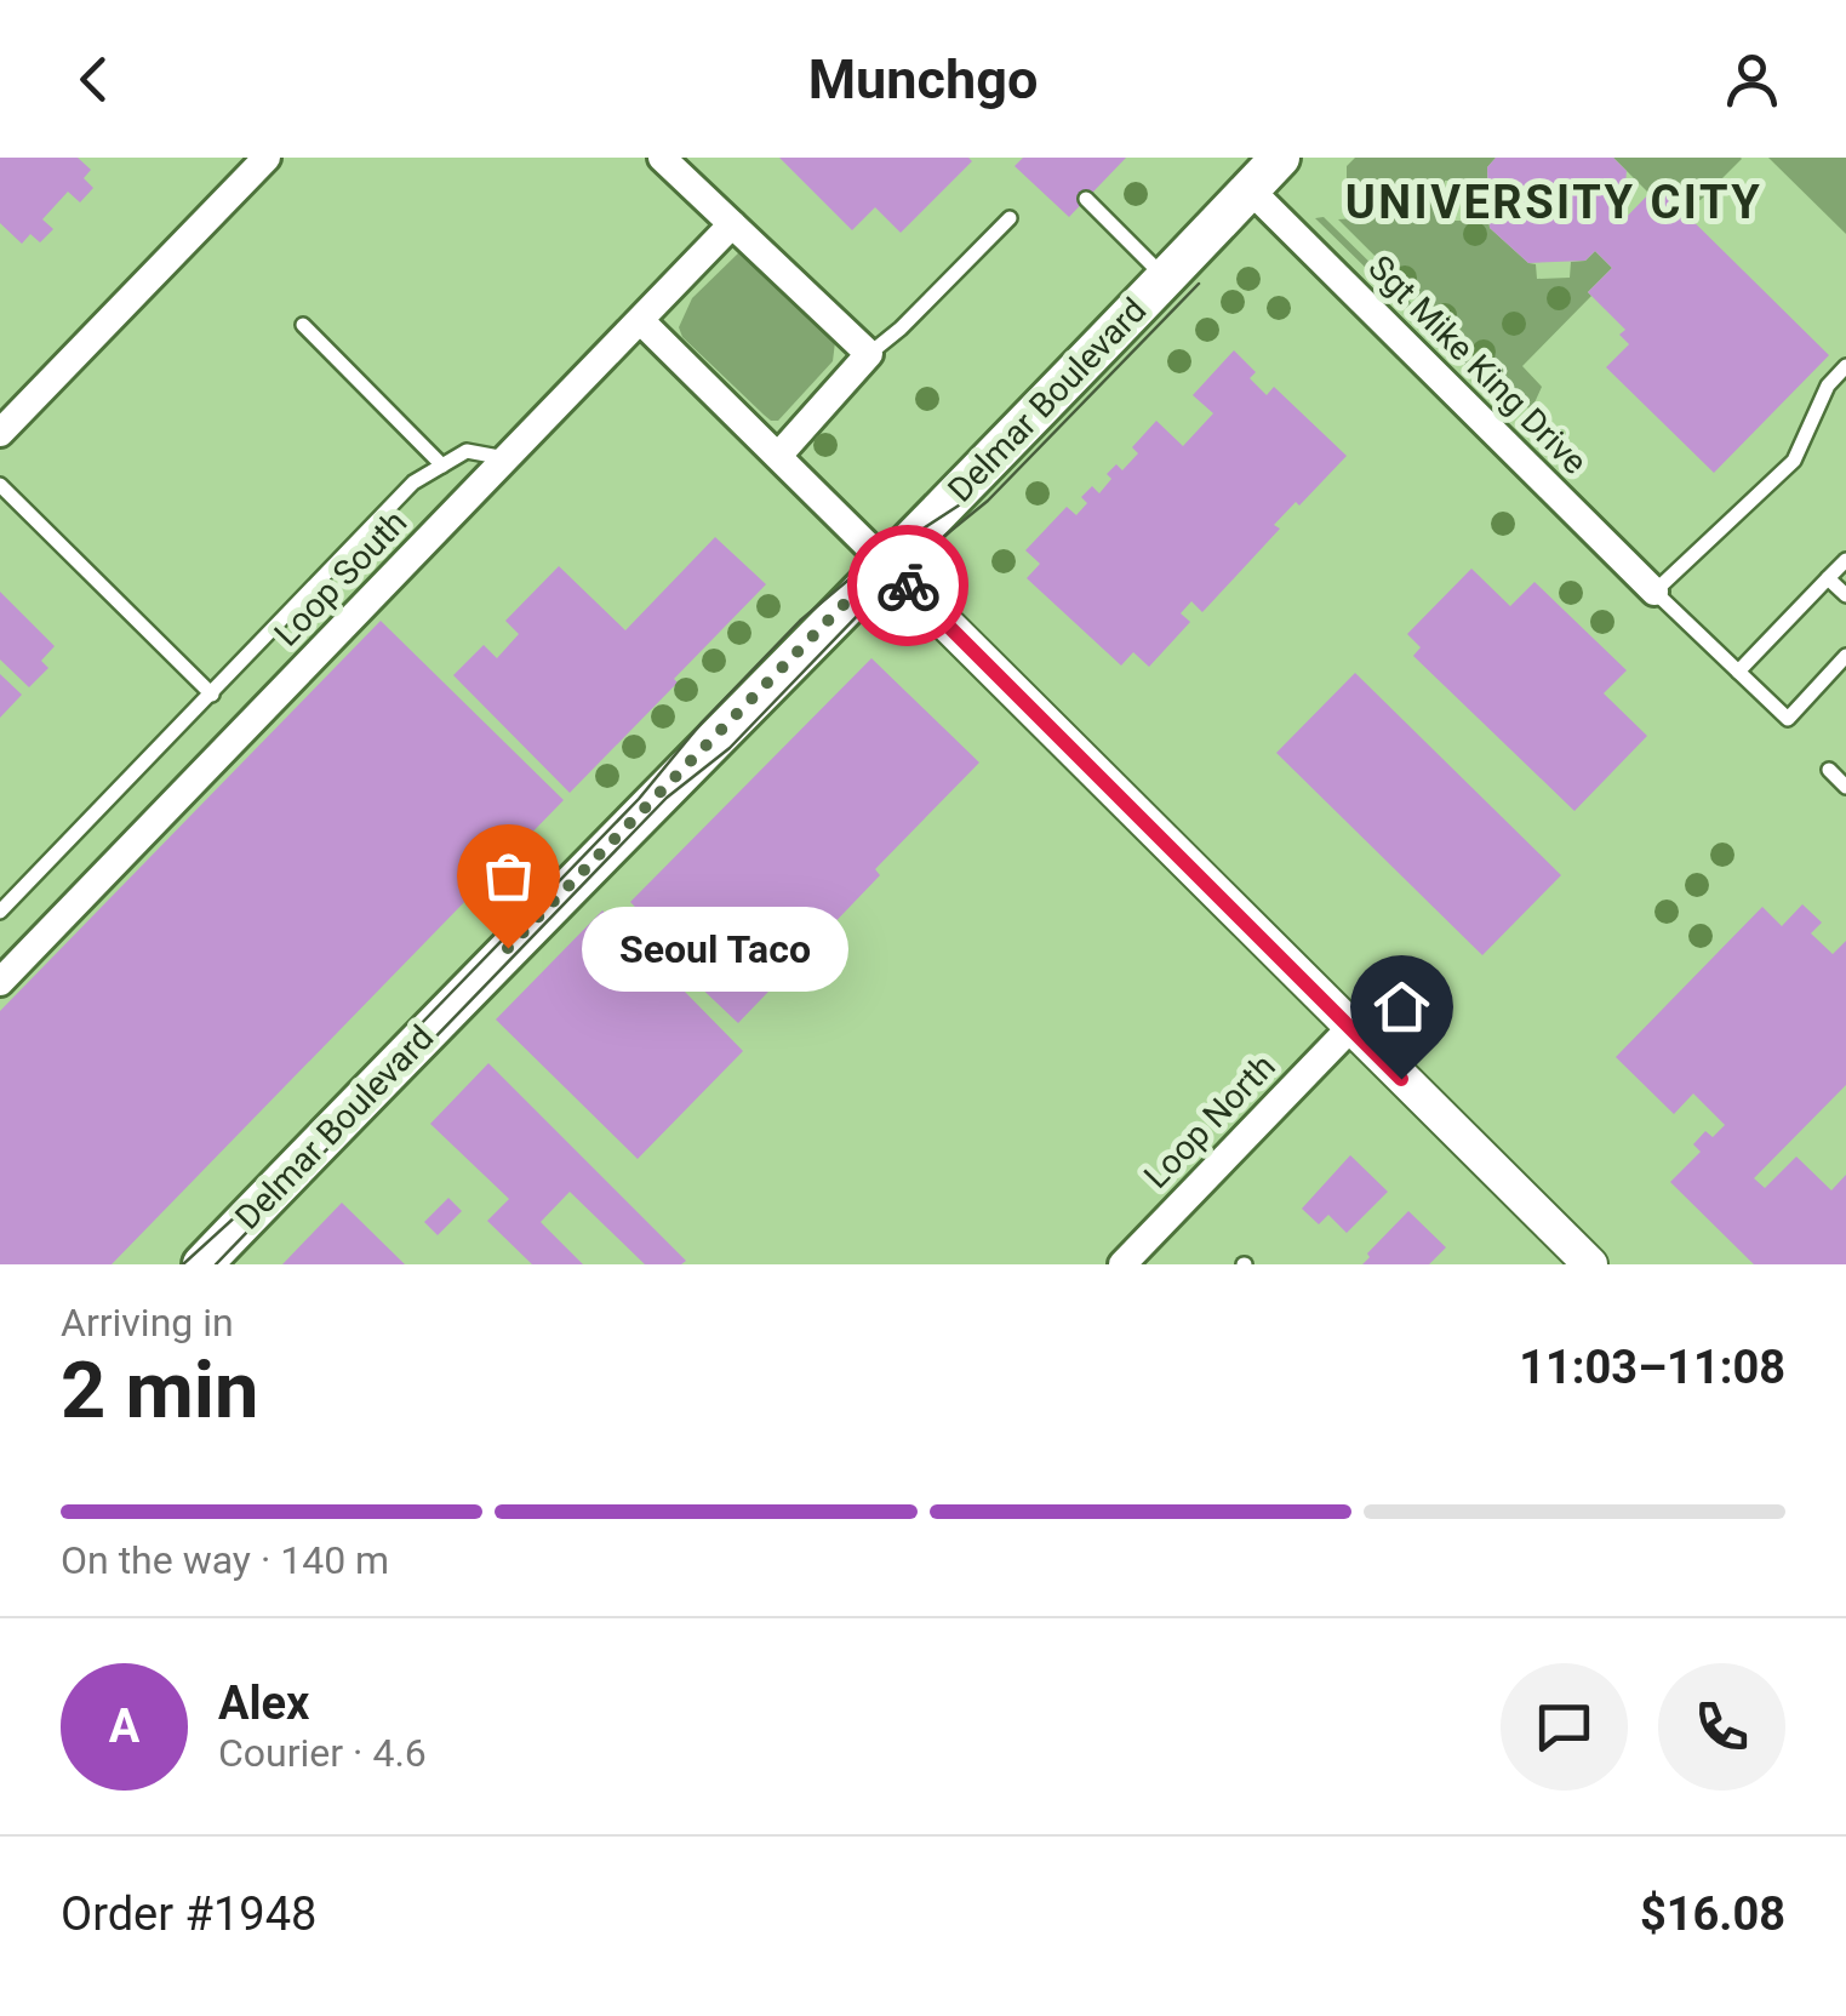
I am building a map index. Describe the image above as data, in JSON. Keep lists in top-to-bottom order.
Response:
{
  "streets": {
    "main road": ["Delmar Boulevard"],
    "street": ["Sgt Mike King Drive", "Loop South", "Loop North"]
  },
  "crossings": [
    ["Sgt Mike King Drive", "Delmar Boulevard"]
  ],
  "districts": ["UNIVERSITY CITY"],
  "places": ["Seoul Taco"],
  "page": {
    "header": "Munchgo",
    "bubble": "Seoul Taco",
    "heading": ["2 min", "Arriving in", "11:03–11:08"],
    "panel": [
      "Alex",
      "Courier · 4.6",
      "Order #1948",
      "$16.08"
    ],
    "bar": "On the way · 140 m",
    "round": "A"
  }
}
